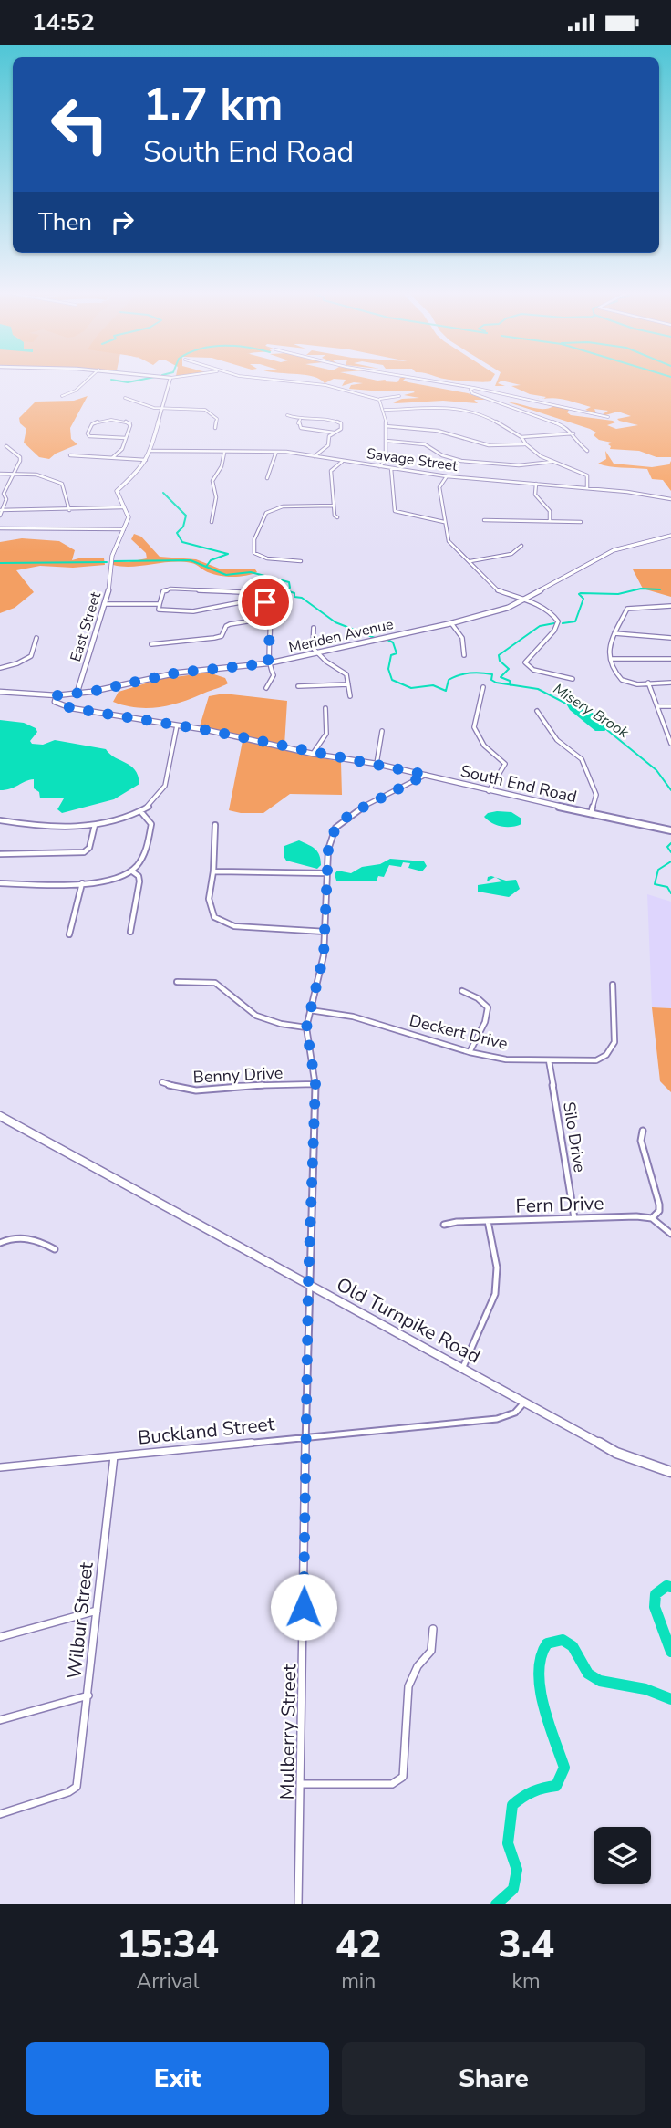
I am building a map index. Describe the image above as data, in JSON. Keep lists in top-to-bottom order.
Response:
{
  "streets": {
    "street": [
      "Savage Street",
      "East Street",
      "Meriden Avenue",
      "South End Road",
      "Deckert Drive",
      "Benny Drive",
      "Silo Drive",
      "Fern Drive",
      "Old Turnpike Road",
      "Buckland Street",
      "Wilbur Street",
      "Mulberry Street"
    ]
  },
  "crossings": [
    ["Savage Street", "East Street"],
    ["East Street", "Meriden Avenue"],
    ["Meriden Avenue", "South End Road"],
    ["South End Road", "Mulberry Street"],
    ["Deckert Drive", "Silo Drive"],
    ["Deckert Drive", "Mulberry Street"],
    ["Benny Drive", "Mulberry Street"],
    ["Silo Drive", "Fern Drive"],
    ["Old Turnpike Road", "Buckland Street"],
    ["Old Turnpike Road", "Mulberry Street"],
    ["Buckland Street", "Wilbur Street"],
    ["Buckland Street", "Mulberry Street"]
  ],
  "water": ["Misery Brook"],
  "page": {
    "status": "14:52",
    "turn": ["1.7 km", "South End Road"],
    "then": "Then",
    "eta": [
      "15:34",
      "Arrival",
      "42",
      "min",
      "3.4",
      "km"
    ],
    "buttons": ["Exit", "Share"]
  }
}
